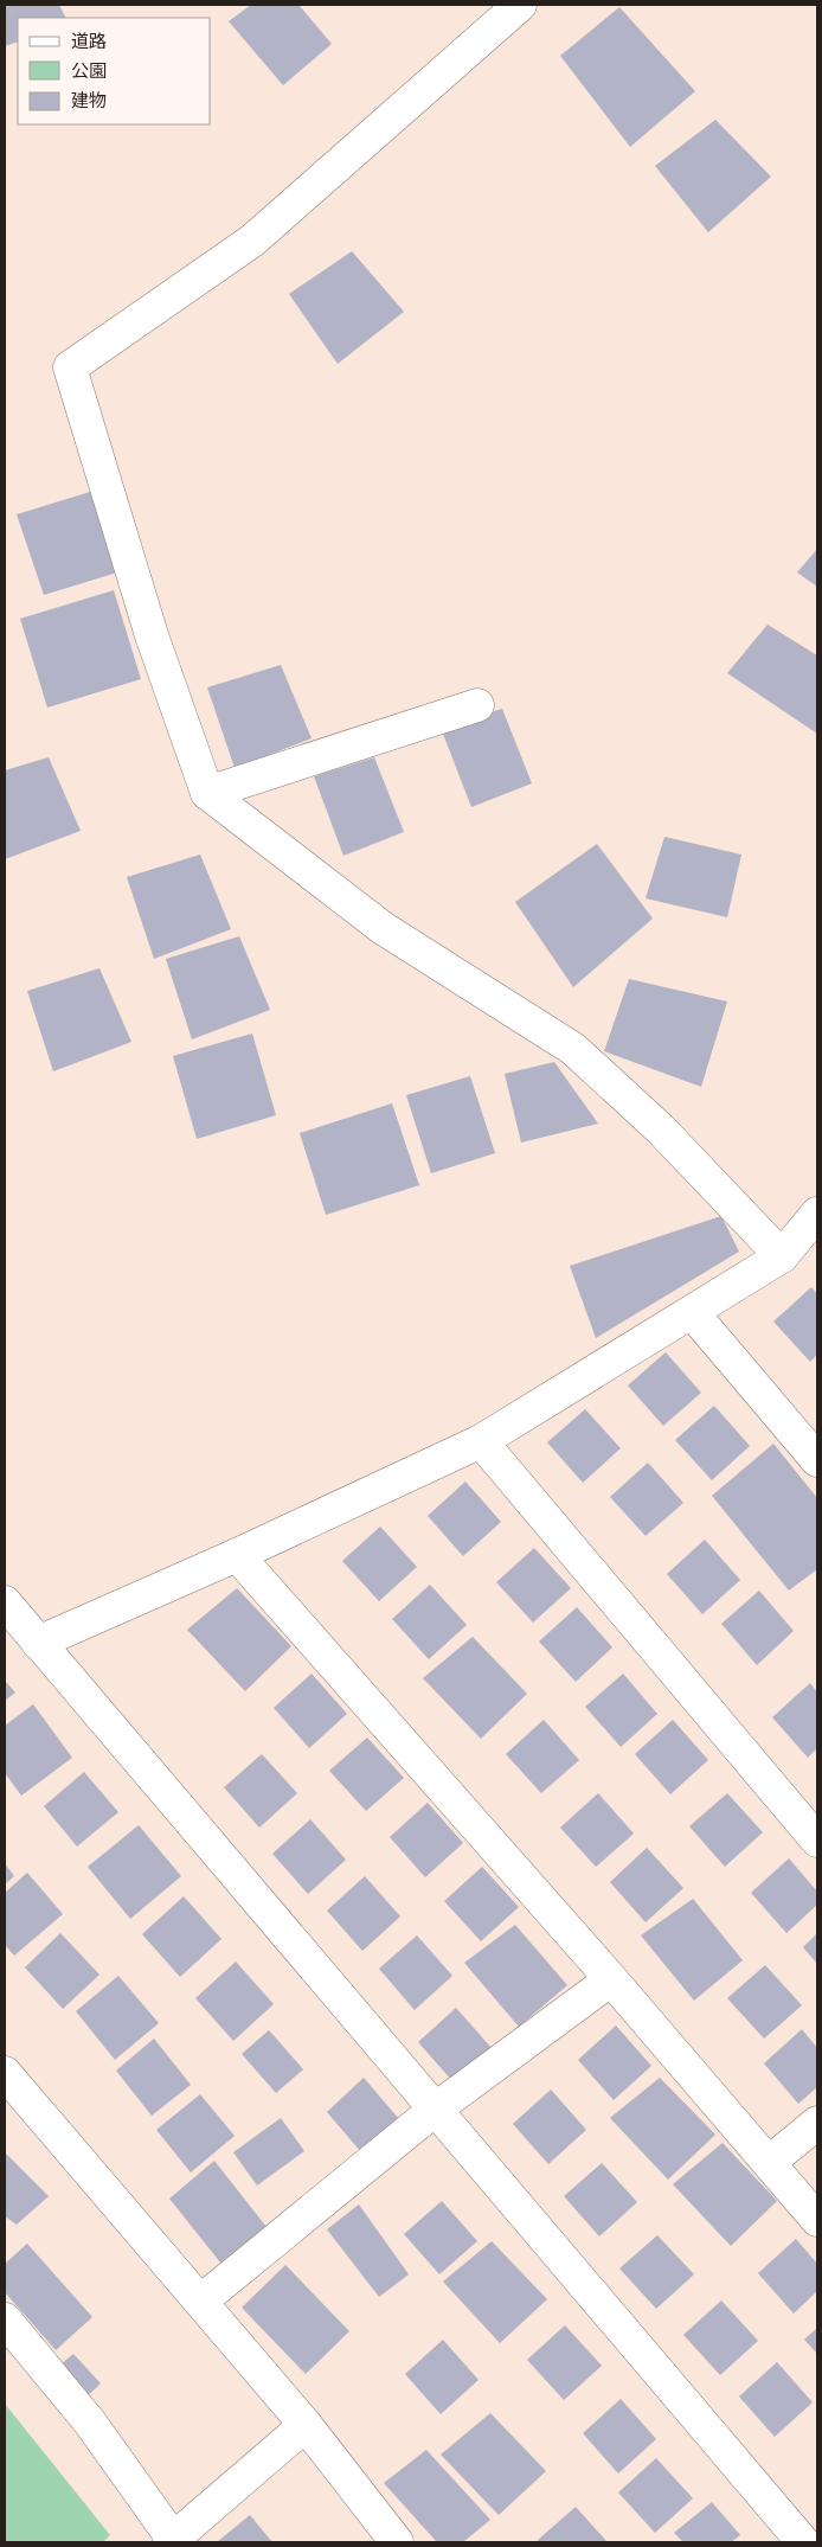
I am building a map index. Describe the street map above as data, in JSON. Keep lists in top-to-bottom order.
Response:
{
  "legend": ["道路", "公園", "建物"]
}
